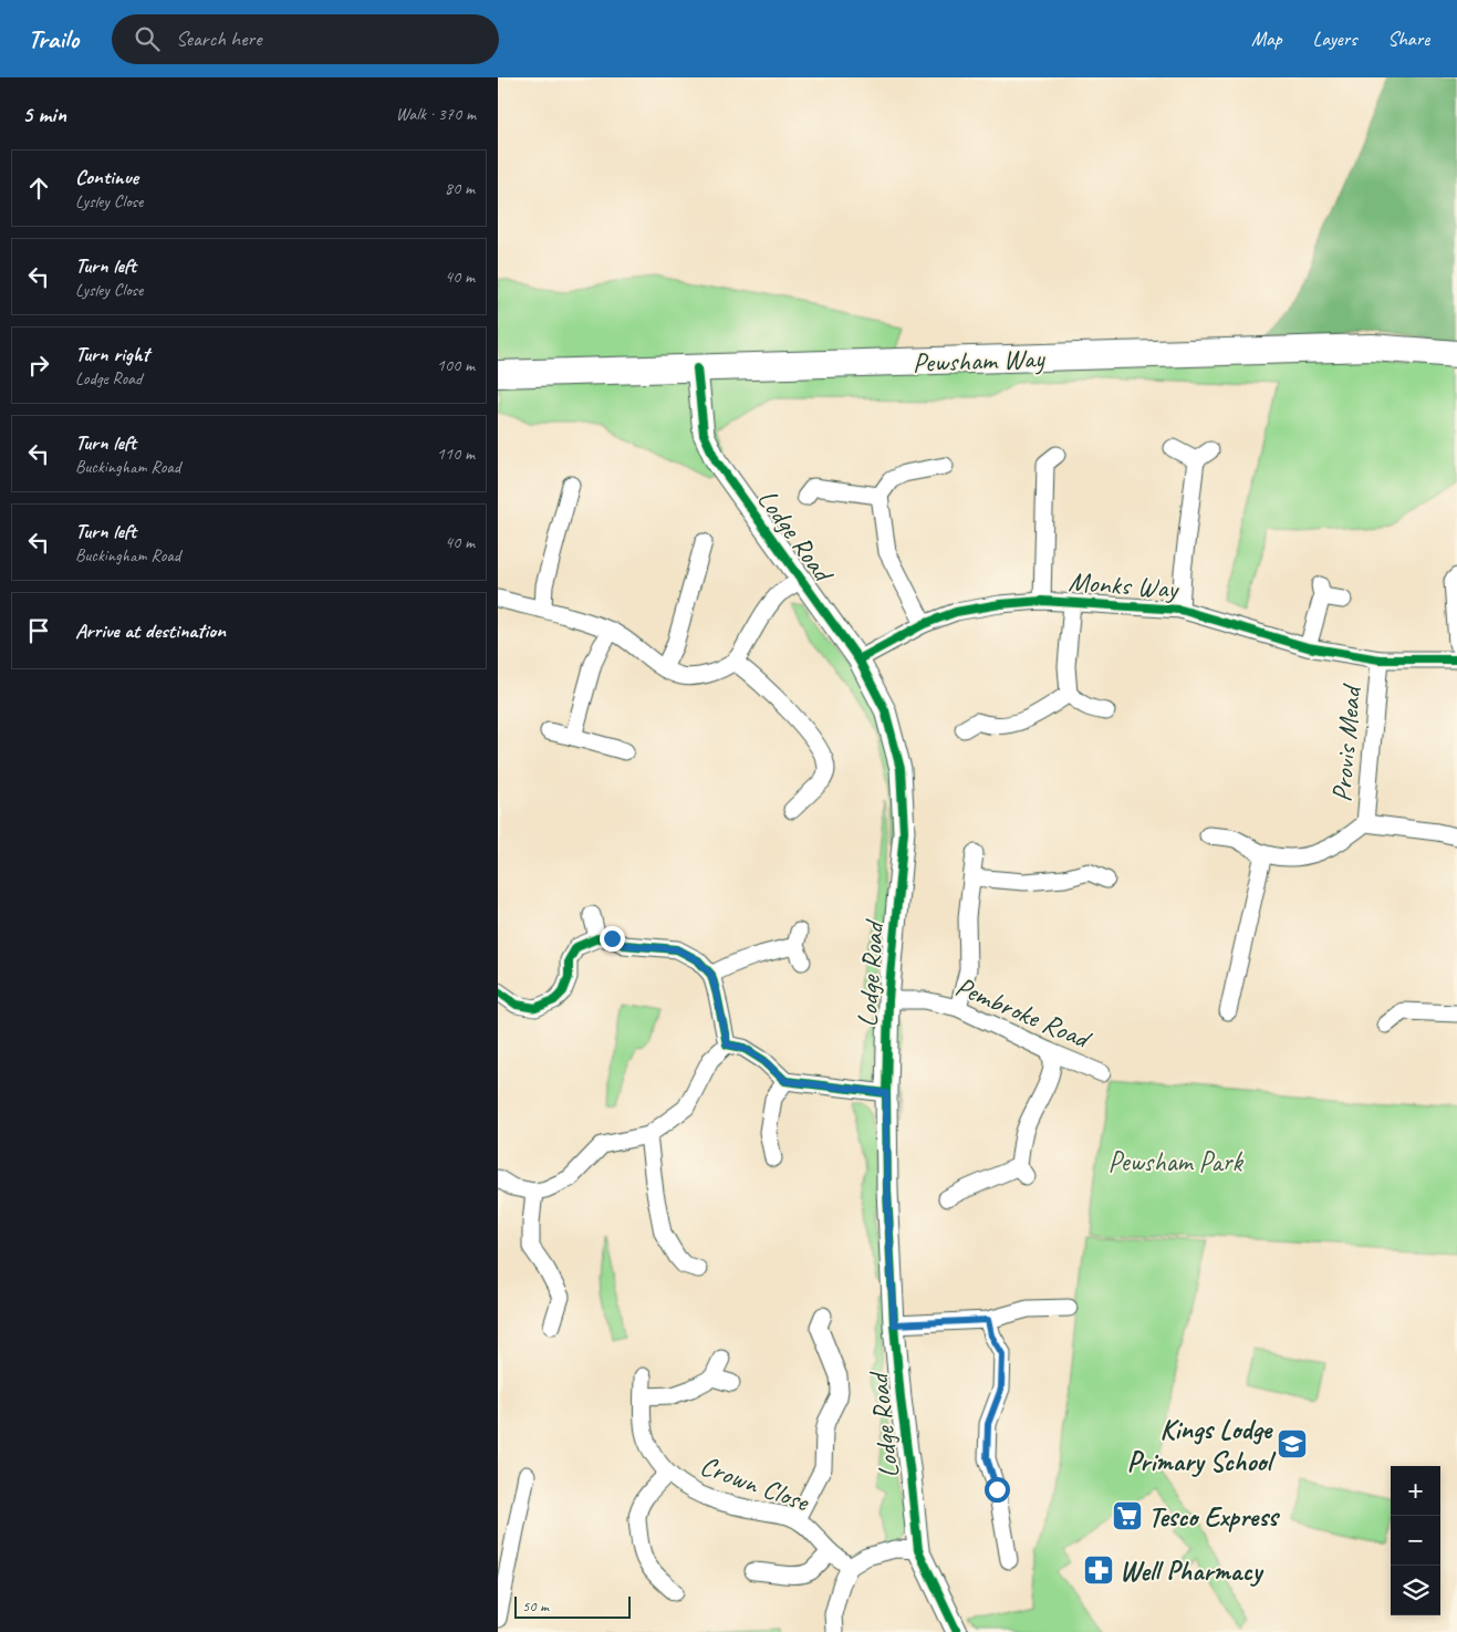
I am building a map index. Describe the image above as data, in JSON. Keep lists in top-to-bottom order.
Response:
{
  "streets": {
    "main road": ["Pewsham Way"],
    "street": [
      "Lodge Road",
      "Monks Way",
      "Provis Mead",
      "Pembroke Road",
      "Crown Close"
    ]
  },
  "crossings": [
    ["Pewsham Way", "Lodge Road"],
    ["Lodge Road", "Monks Way"],
    ["Lodge Road", "Pembroke Road"],
    ["Monks Way", "Provis Mead"]
  ],
  "parks": ["Pewsham Park"],
  "places": {
    "school or university": ["Kings Lodge Primary School"],
    "supermarket": ["Tesco Express"],
    "pharmacy": ["Well Pharmacy"]
  },
  "scale_bar": "50 m",
  "page": {
    "header": "Trailo",
    "search": "Search here",
    "nav": ["Map", "Layers", "Share"],
    "heading": ["5 min", "Walk · 370 m"],
    "list": [
      ["Continue", "Lysley Close", "80 m"],
      ["Turn left", "Lysley Close", "40 m"],
      ["Turn right", "Lodge Road", "100 m"],
      ["Turn left", "Buckingham Road", "110 m"],
      ["Turn left", "Buckingham Road", "40 m"],
      "Arrive at destination"
    ],
    "map_buttons": ["+", "−"],
    "scale": "50 m"
  }
}
